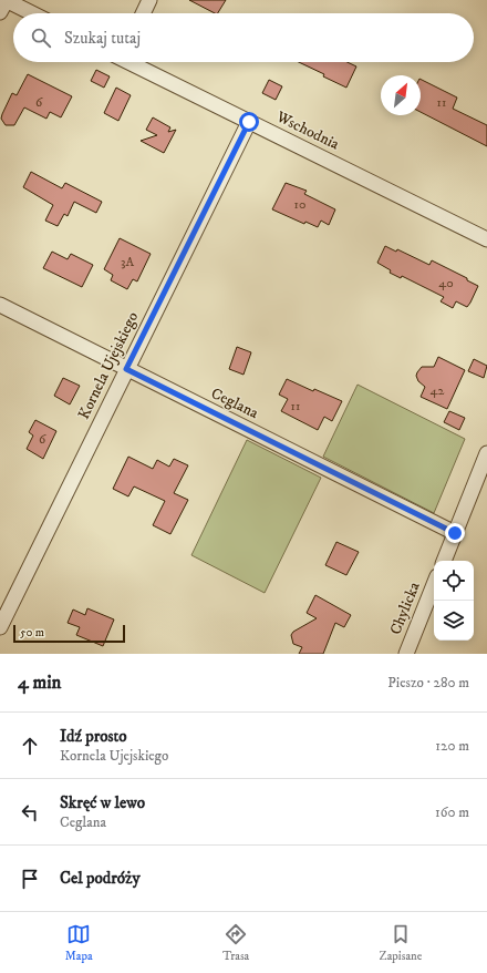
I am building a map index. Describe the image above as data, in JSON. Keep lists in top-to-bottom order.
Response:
{
  "streets": {
    "street": [
      "Wschodnia",
      "Kornela Ujejskiego",
      "Ceglana",
      "Chylicka"
    ]
  },
  "crossings": [
    ["Wschodnia", "Kornela Ujejskiego"],
    ["Kornela Ujejskiego", "Ceglana"]
  ],
  "house_numbers": [
    "6",
    "11",
    "10",
    "3A",
    "40",
    "42",
    "11",
    "6"
  ],
  "scale_bar": "50 m",
  "north": "top right",
  "page": {
    "search": "Szukaj tutaj",
    "scale": "50 m",
    "heading": ["4 min", "Pieszo · 280 m"],
    "list": [
      ["Idź prosto", "Kornela Ujejskiego", "120 m"],
      ["Skręć w lewo", "Ceglana", "160 m"],
      "Cel podróży"
    ],
    "nav": ["Mapa", "Trasa", "Zapisane"]
  }
}
